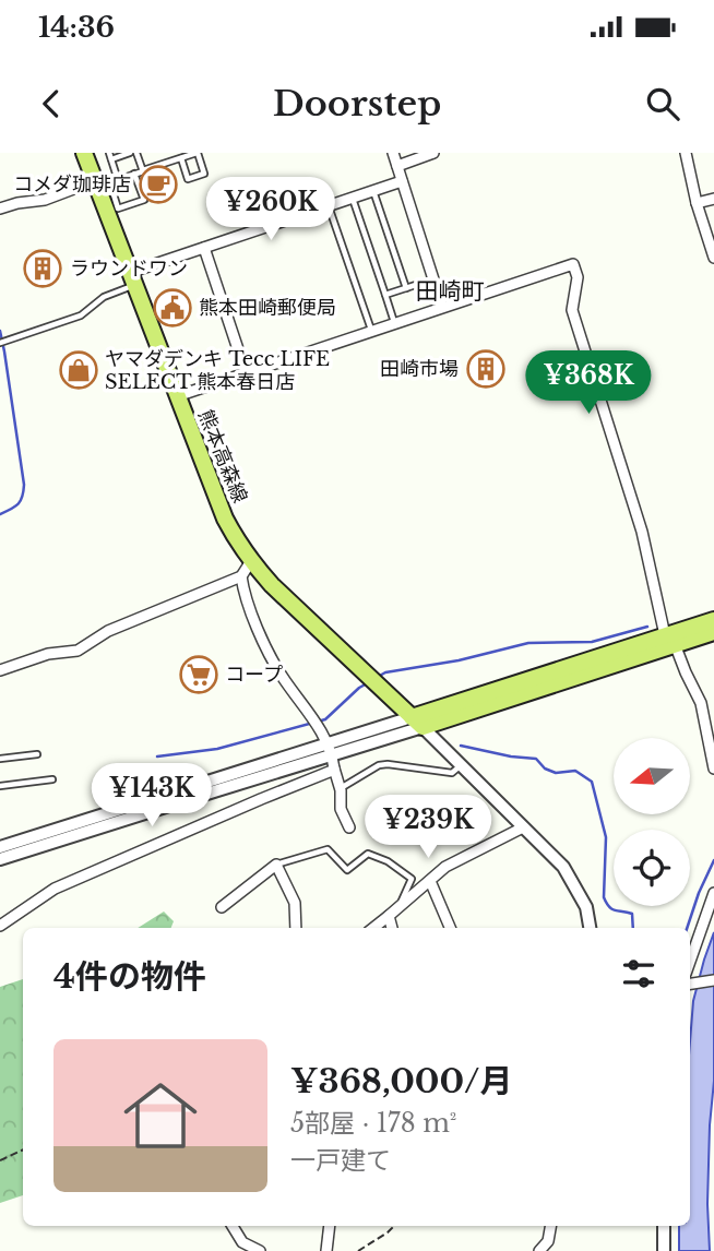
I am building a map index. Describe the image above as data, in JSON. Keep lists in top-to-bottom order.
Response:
{
  "streets": {
    "main road": ["熊本高森線"]
  },
  "districts": ["田崎町"],
  "places": {
    "cafe": ["コメダ珈琲店"],
    "building": ["ラウンドワン", "田崎市場"],
    "public building": ["熊本田崎郵便局"],
    "shop": ["ヤマダデンキ Tecc LIFE SELECT 熊本春日店"],
    "supermarket": ["コープ"]
  },
  "north": "left",
  "page": {
    "status": "14:36",
    "header": "Doorstep",
    "price": [
      "¥260K",
      "¥368K",
      "¥143K",
      "¥239K"
    ],
    "heading": "4件の物件",
    "list": [
      {
        "name": "¥368,000/月",
        "note": "5部屋 · 178 m² · 一戸建て"
      }
    ]
  }
}
